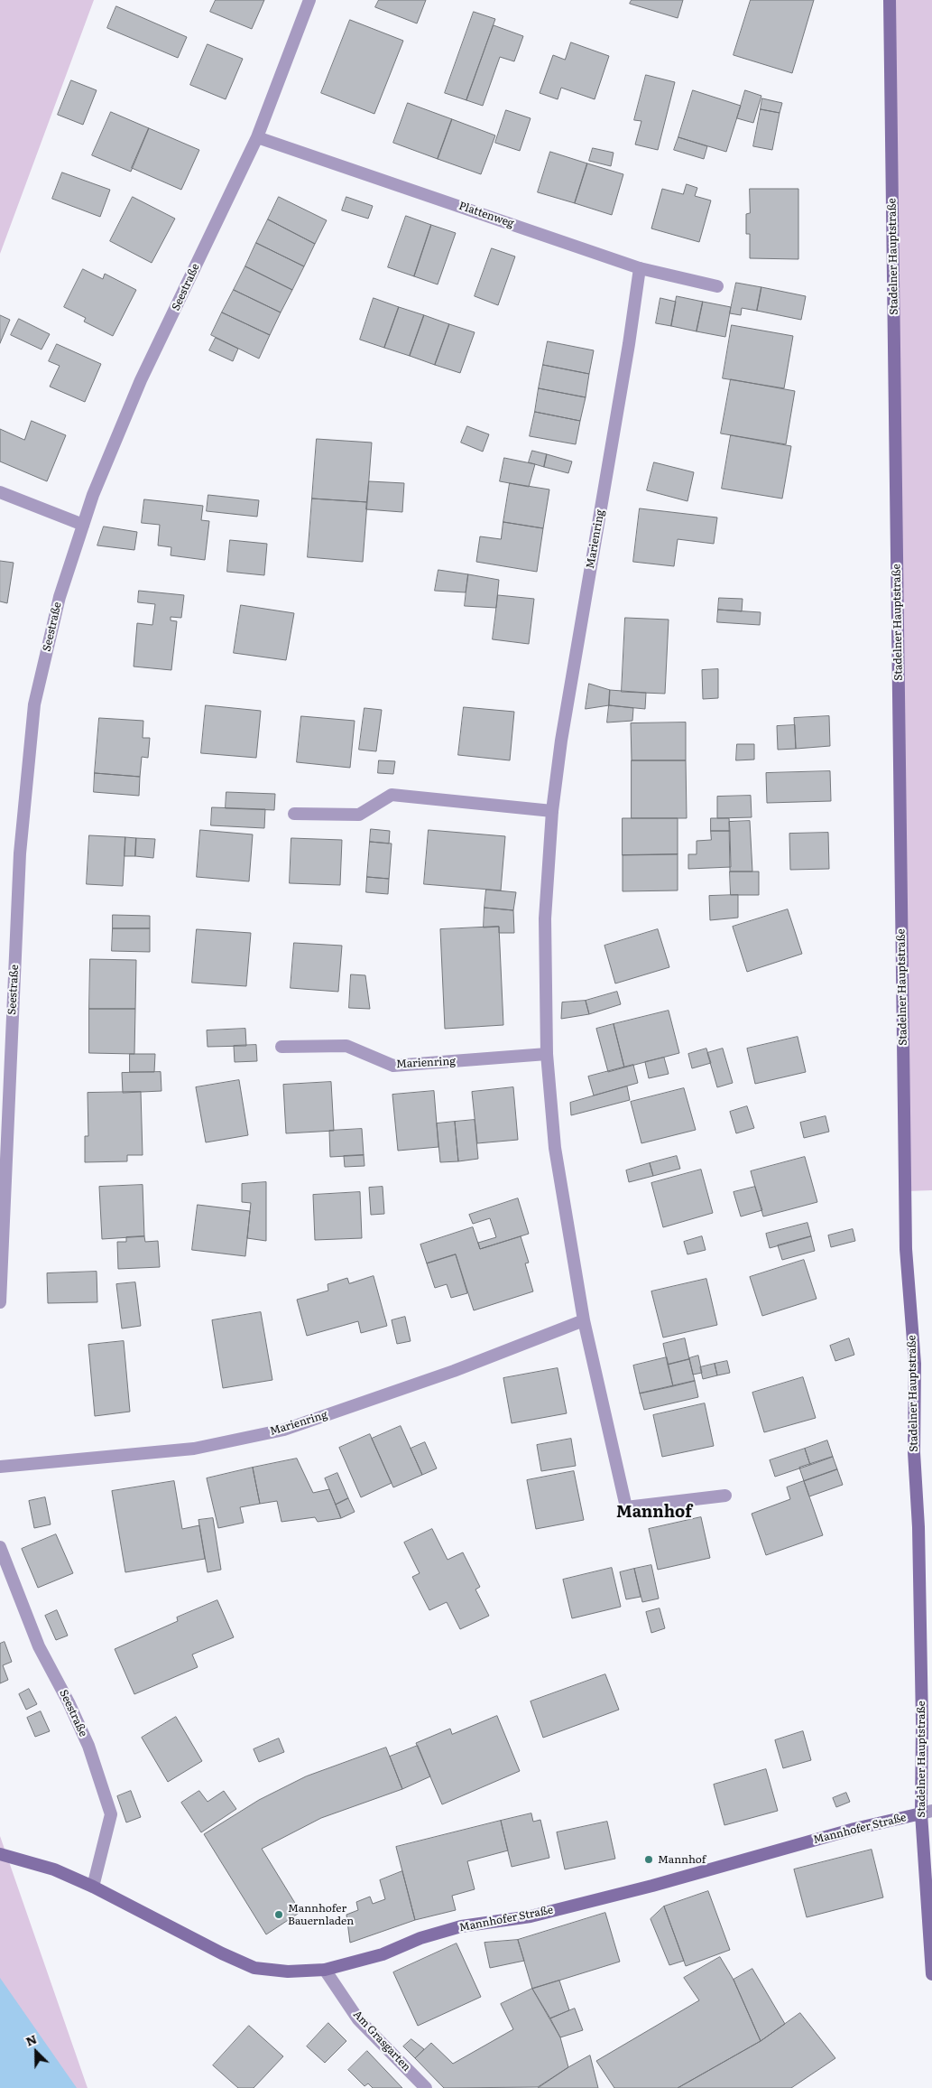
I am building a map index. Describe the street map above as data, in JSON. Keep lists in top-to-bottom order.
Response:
{
  "streets": {
    "main road": ["Stadelner Hauptstraße", "Mannhofer Straße"],
    "street": [
      "Plattenweg",
      "Seestraße",
      "Marienring",
      "Am Grasgarten"
    ]
  },
  "crossings": [
    ["Plattenweg", "Seestraße"],
    ["Plattenweg", "Marienring"],
    ["Stadelner Hauptstraße", "Mannhofer Straße"],
    ["Seestraße", "Mannhofer Straße"],
    ["Mannhofer Straße", "Am Grasgarten"]
  ],
  "districts": ["Mannhof"],
  "places": ["Mannhof", "Mannhofer Bauernladen"],
  "north": "top left"
}
